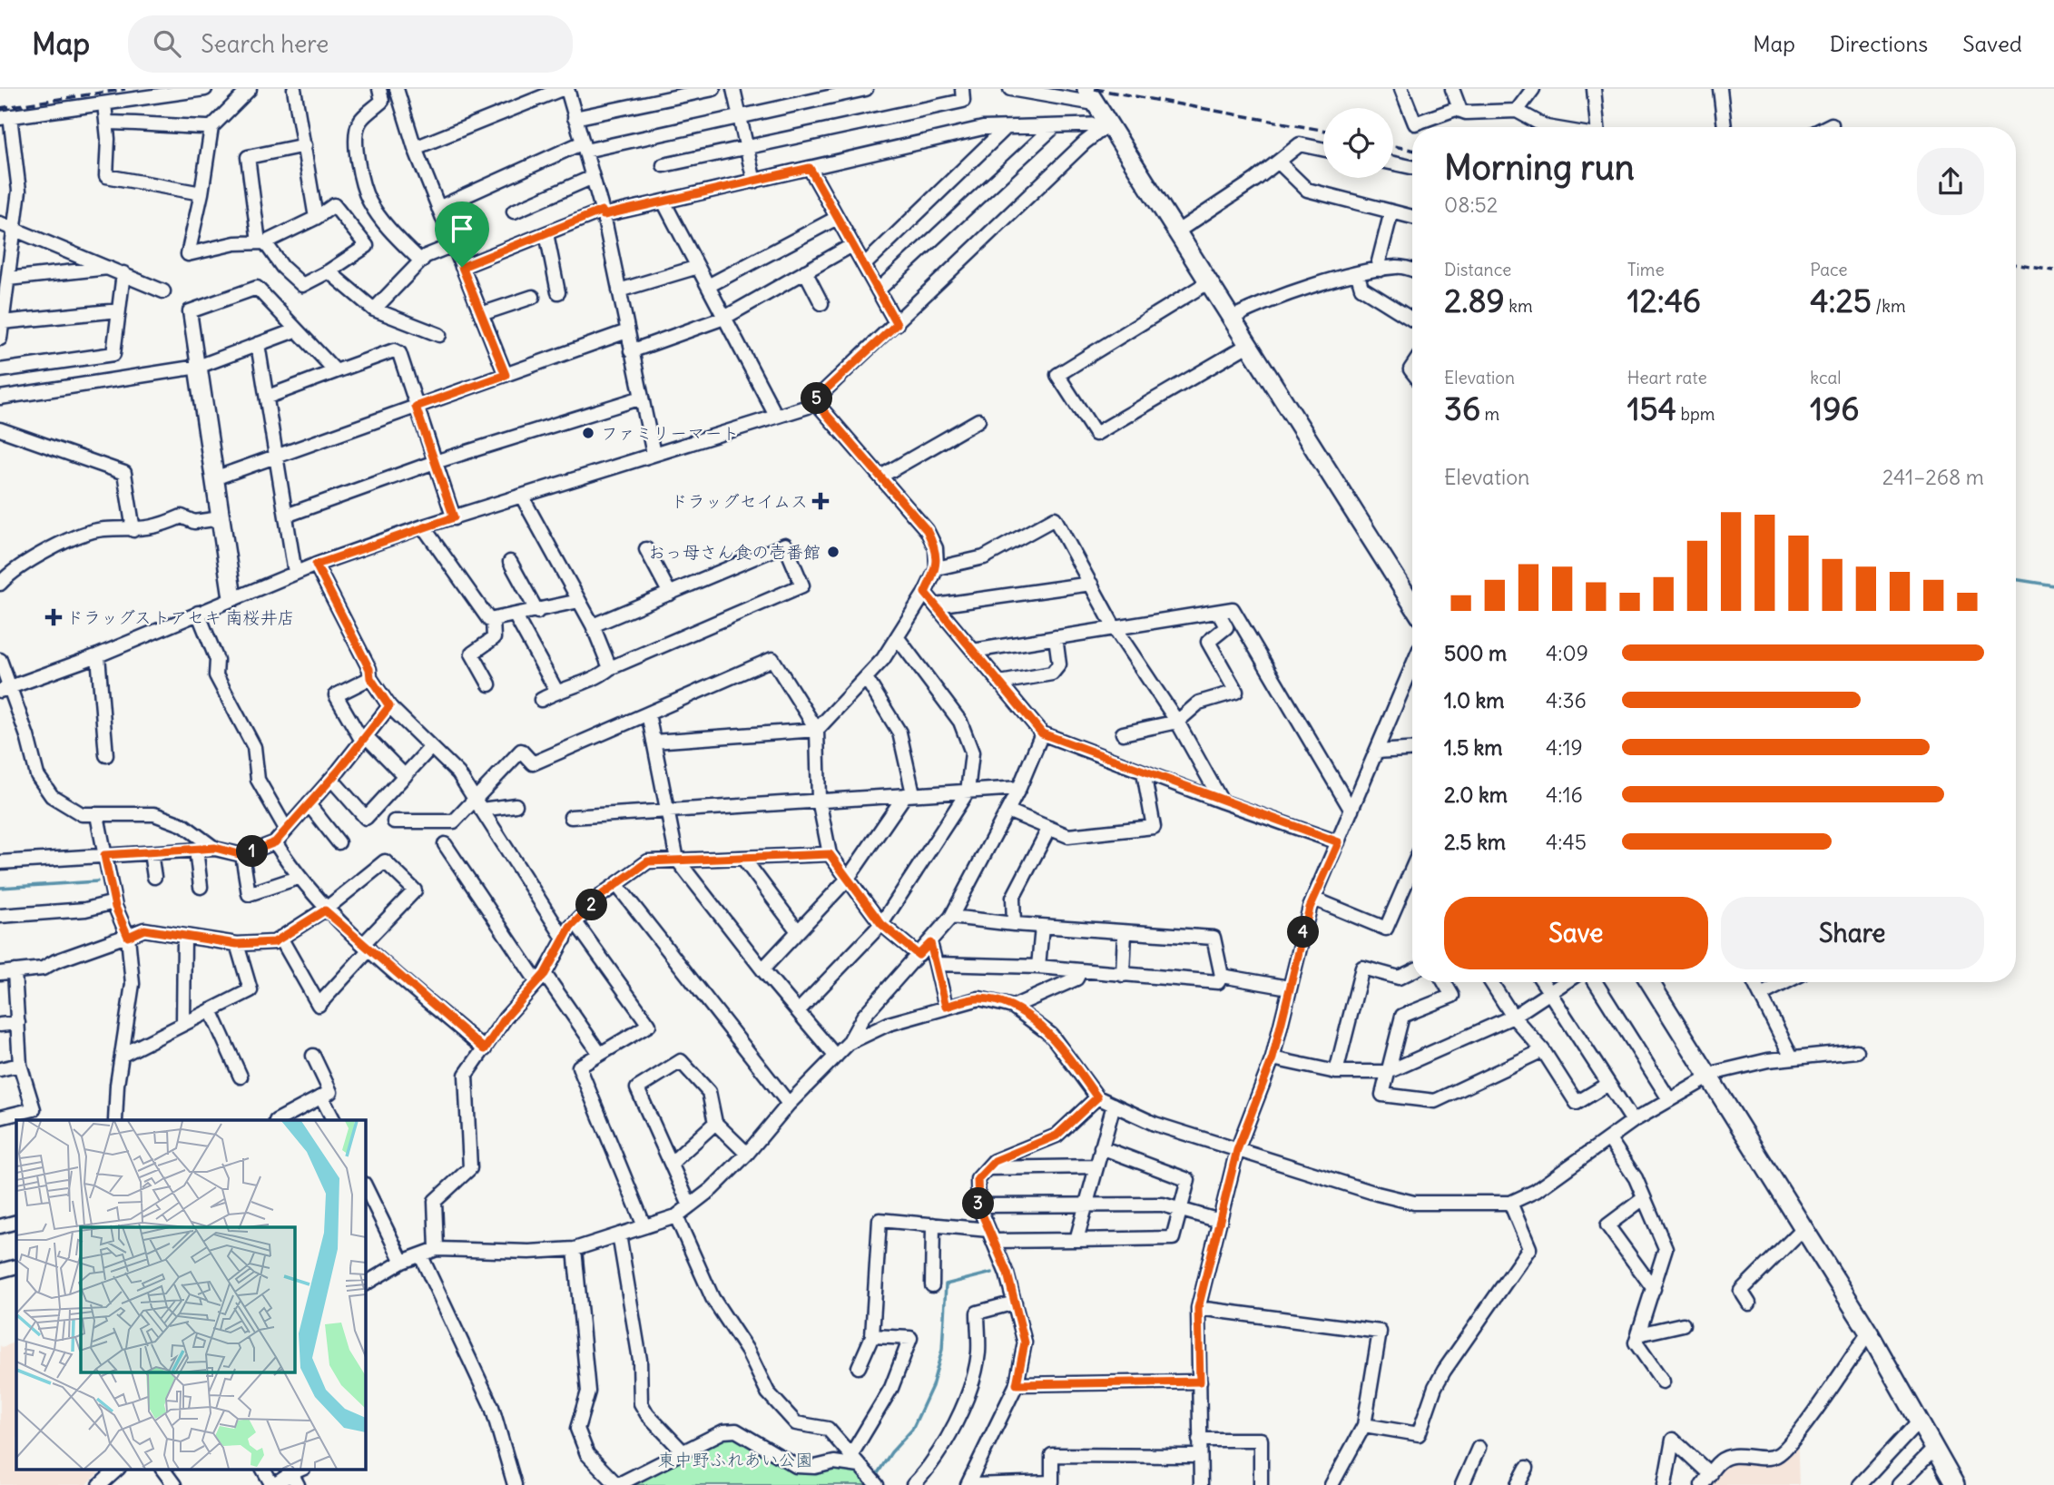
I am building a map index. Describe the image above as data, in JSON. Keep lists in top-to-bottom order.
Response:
{
  "parks": ["東中野ふれあい公園"],
  "places": {
    "other": ["ファミリーマート", "おっ母さん食の壱番館"],
    "health": ["ドラッグセイムス", "ドラッグストアセキ 南桜井店"]
  },
  "page": {
    "header": "Map",
    "search": "Search here",
    "nav": ["Map", "Directions", "Saved"],
    "heading": ["Morning run", "08:52"],
    "stats": [
      ["Distance", "2.89 km"],
      ["Time", "12:46"],
      ["Pace", "4:25 /km"],
      ["Elevation", "36 m"],
      ["Heart rate", "154 bpm"],
      ["kcal", "196"]
    ],
    "pins": [
      "5",
      "1",
      "2",
      "4",
      "3"
    ],
    "chart": ["Elevation", "241–268 m"],
    "list": [
      {
        "name": "500 m",
        "note": "4:09"
      },
      {
        "name": "1.0 km",
        "note": "4:36"
      },
      {
        "name": "1.5 km",
        "note": "4:19"
      },
      {
        "name": "2.0 km",
        "note": "4:16"
      },
      {
        "name": "2.5 km",
        "note": "4:45"
      }
    ],
    "buttons": ["Save", "Share"]
  }
}
